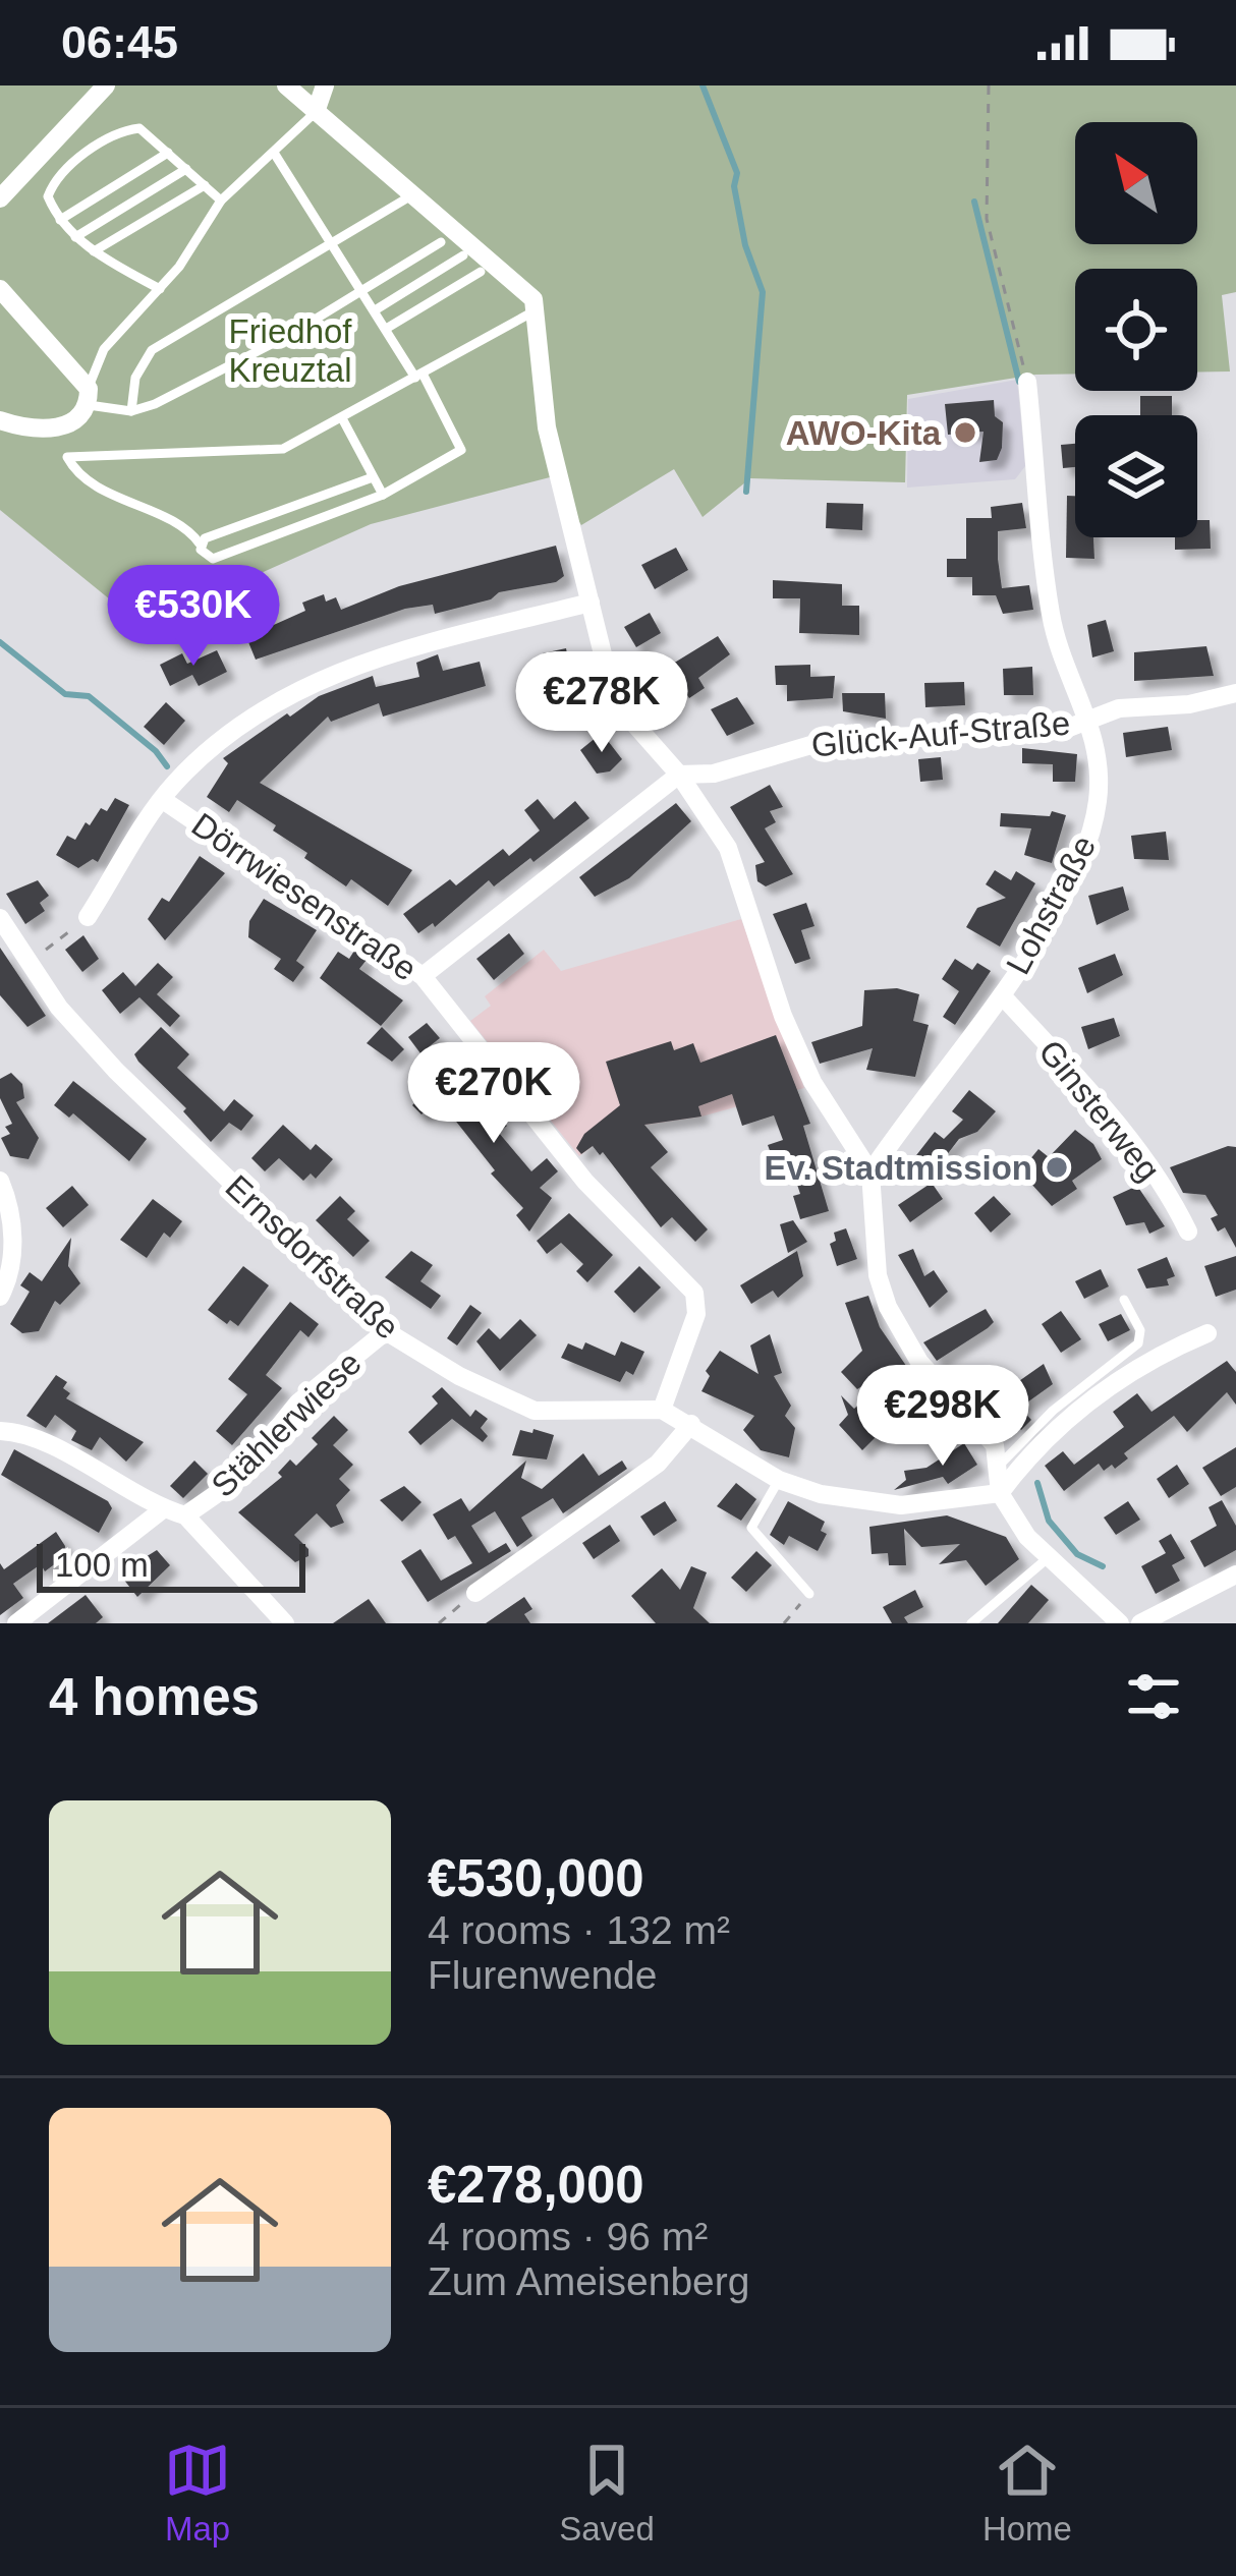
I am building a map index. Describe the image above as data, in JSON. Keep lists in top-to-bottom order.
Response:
{
  "streets": {
    "street": [
      "Glück-Auf-Straße",
      "Dörrwiesenstraße",
      "Lohstraße",
      "Ginsterweg",
      "Ernsdorfstraße",
      "Stählerwiese"
    ]
  },
  "crossings": [
    ["Glück-Auf-Straße", "Lohstraße"],
    ["Dörrwiesenstraße", "Ernsdorfstraße"],
    ["Lohstraße", "Ginsterweg"],
    ["Ernsdorfstraße", "Stählerwiese"]
  ],
  "parks": ["Friedhof Kreuztal"],
  "places": ["AWO-Kita", "Ev. Stadtmission"],
  "scale_bar": "100 m",
  "north": "top left",
  "page": {
    "status": "06:45",
    "price": [
      "€530K",
      "€278K",
      "€270K",
      "€298K"
    ],
    "scale": "100 m",
    "heading": "4 homes",
    "list": [
      {
        "name": "€530,000",
        "note": "4 rooms · 132 m² · Flurenwende"
      },
      {
        "name": "€278,000",
        "note": "4 rooms · 96 m² · Zum Ameisenberg"
      }
    ],
    "tabs": ["Map", "Saved", "Home"]
  }
}
